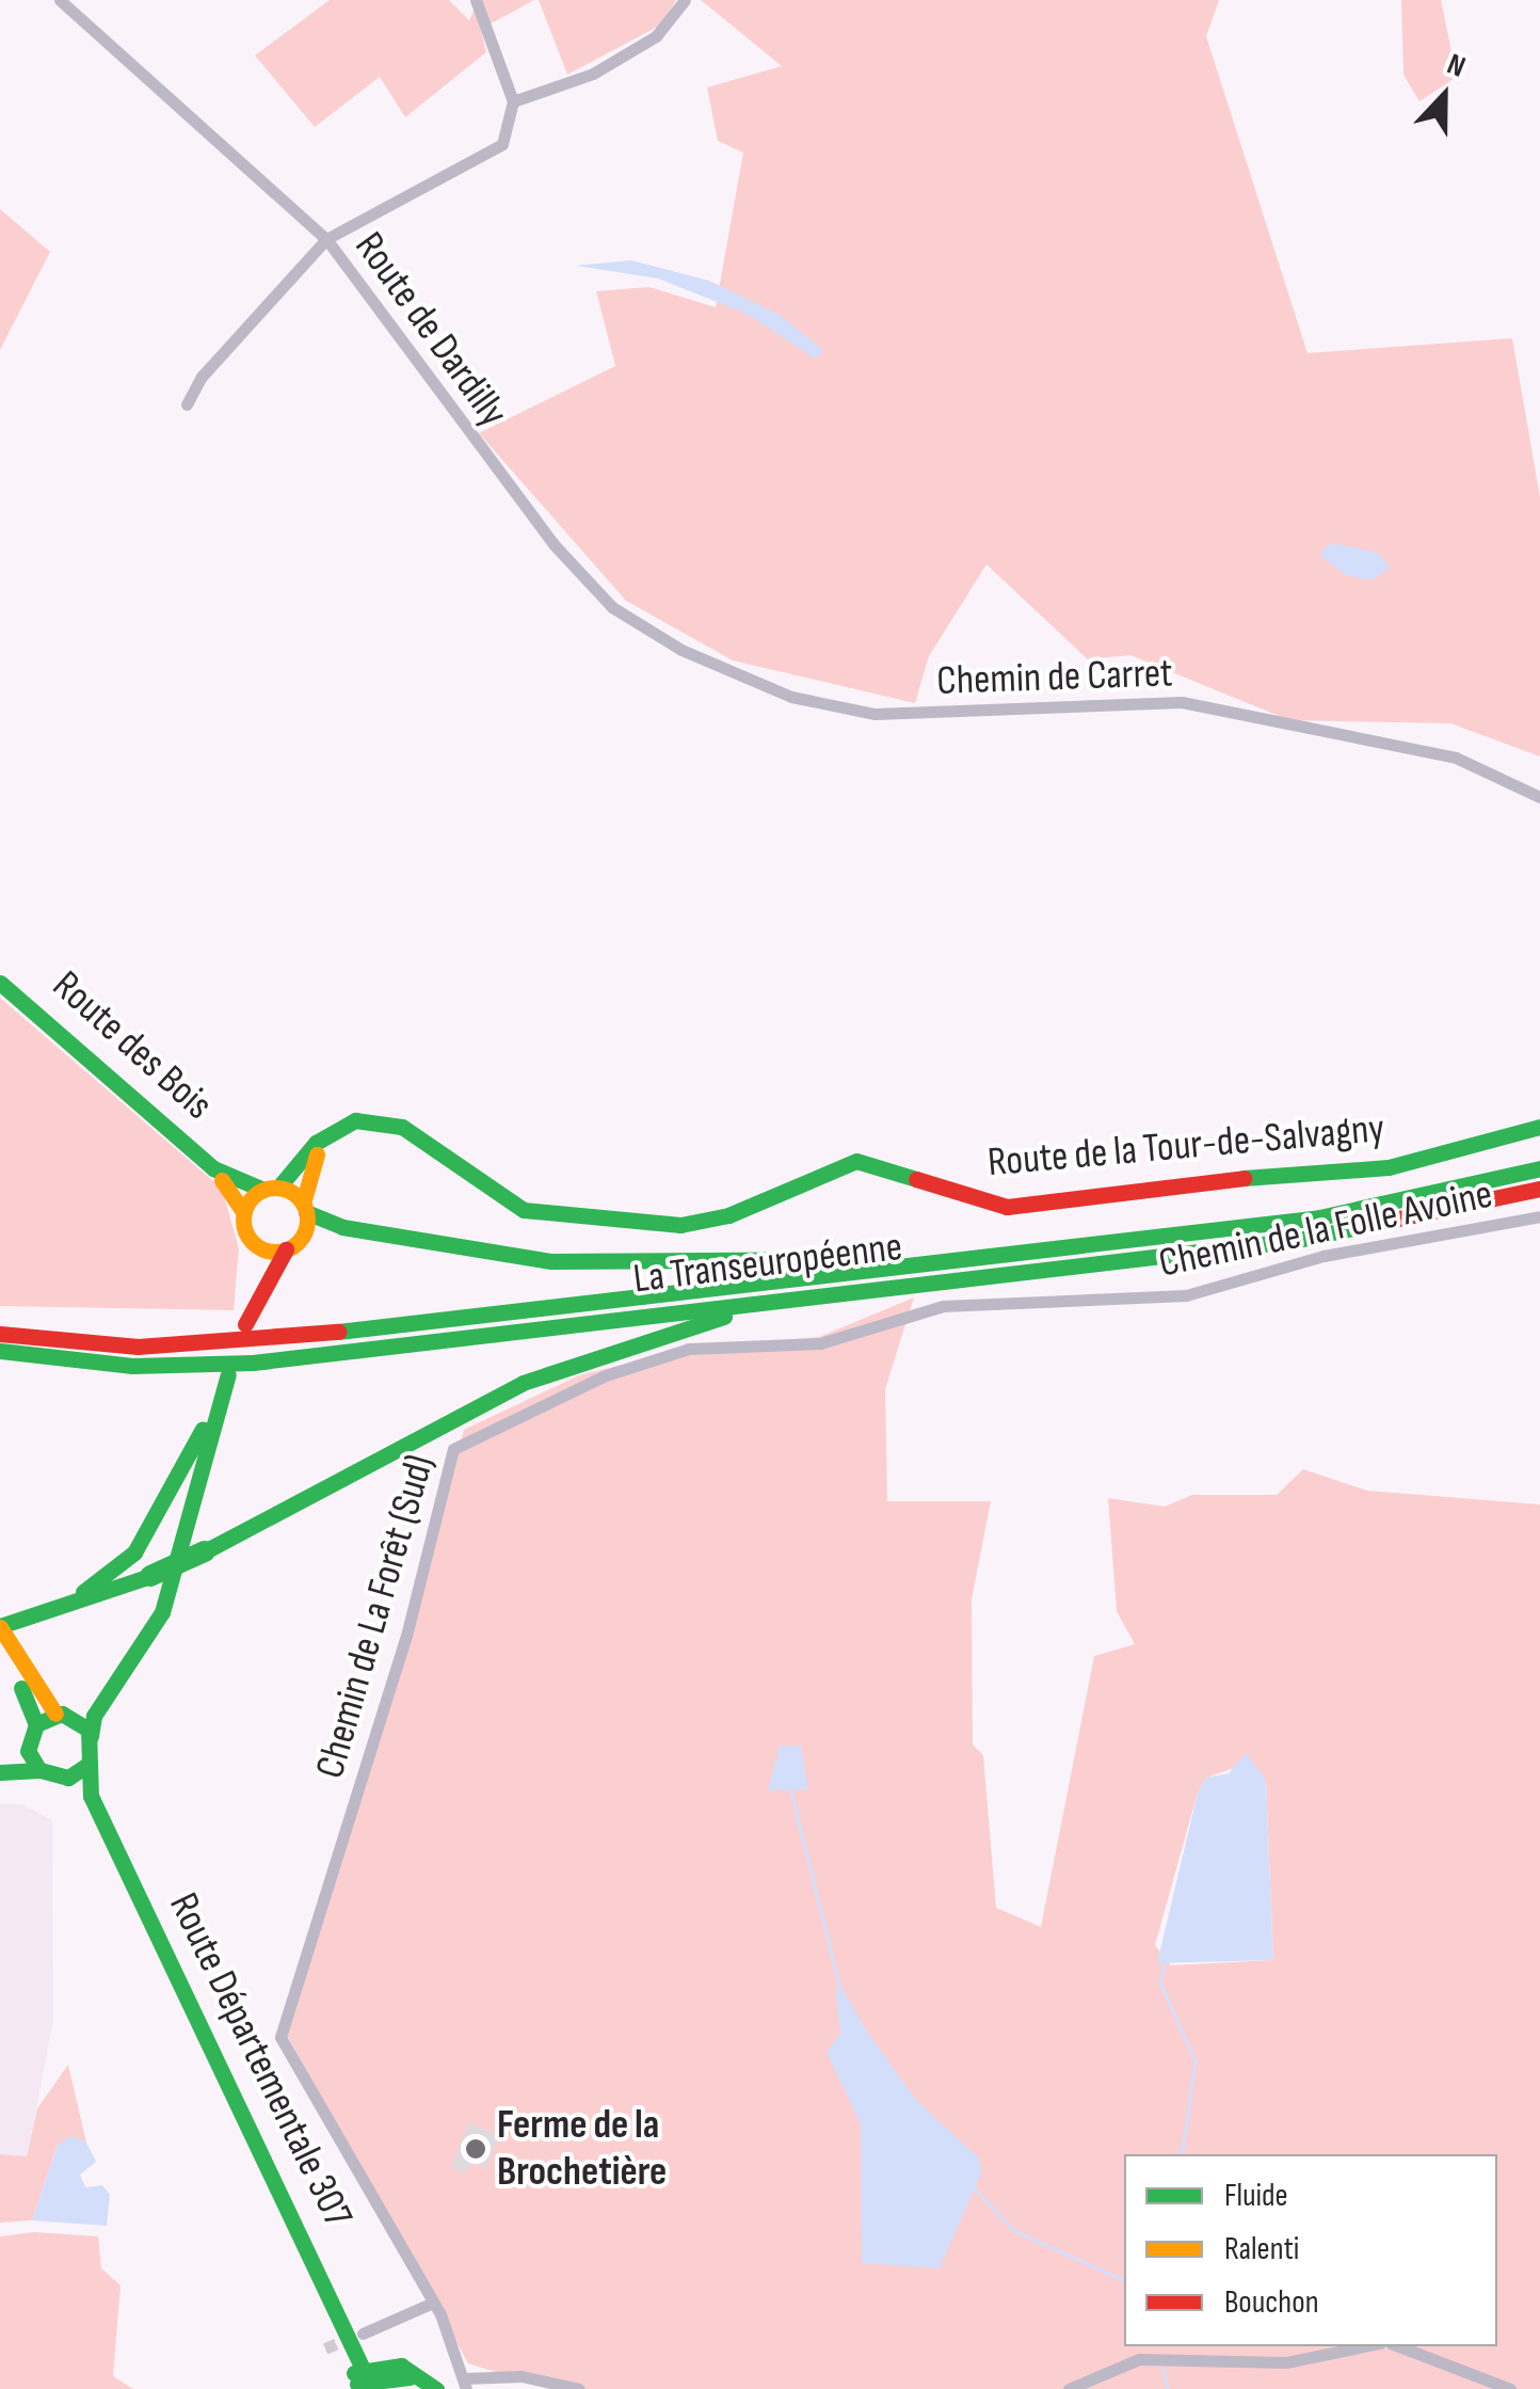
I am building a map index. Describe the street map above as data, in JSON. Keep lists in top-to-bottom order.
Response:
{
  "streets": {
    "main road": [
      "Route des Bois",
      "Route de la Tour-de-Salvagny",
      "La Transeuropéenne",
      "Route Départementale 307"
    ],
    "street": [
      "Route de Dardilly",
      "Chemin de Carret",
      "Chemin de la Folle Avoine",
      "Chemin de La Forêt (Sud)"
    ]
  },
  "crossings": [
    ["Route de Dardilly", "Chemin de Carret"],
    ["Chemin de la Folle Avoine", "Chemin de La Forêt (Sud)"]
  ],
  "places": ["Ferme de la Brochetière"],
  "legend": ["Fluide", "Ralenti", "Bouchon"],
  "north": "top"
}
